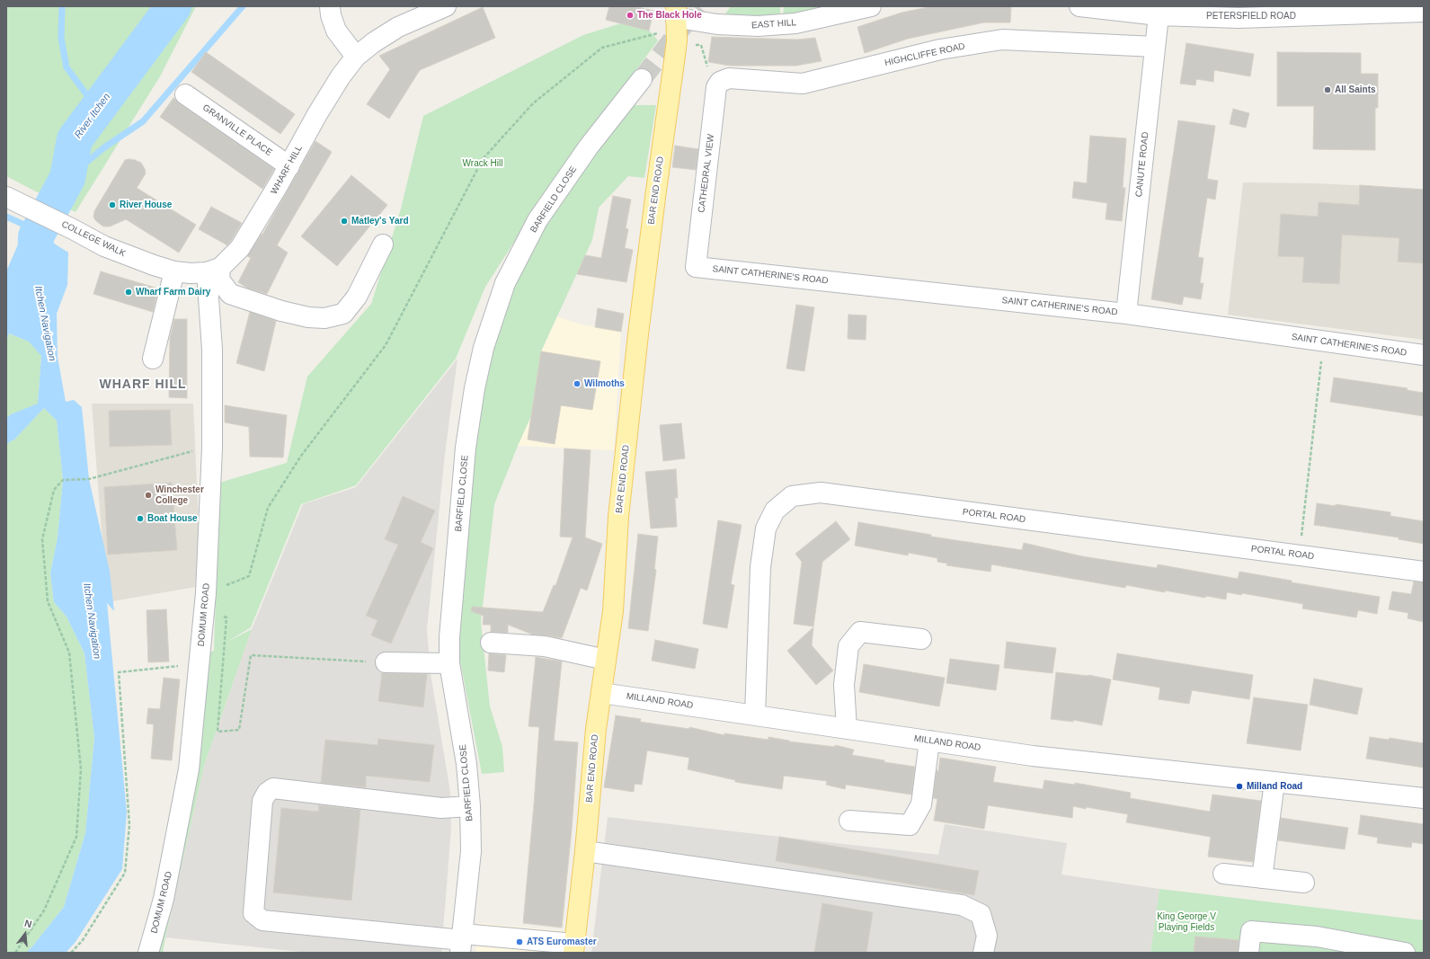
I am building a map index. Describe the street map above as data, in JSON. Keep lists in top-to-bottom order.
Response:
{
  "streets": {
    "main road": ["BAR END ROAD"],
    "street": [
      "PETERSFIELD ROAD",
      "EAST HILL",
      "HIGHCLIFFE ROAD",
      "GRANVILLE PLACE",
      "CANUTE ROAD",
      "WHARF HILL",
      "CATHEDRAL VIEW",
      "BARFIELD CLOSE",
      "COLLEGE WALK",
      "SAINT CATHERINE'S ROAD",
      "PORTAL ROAD",
      "DOMUM ROAD",
      "MILLAND ROAD"
    ]
  },
  "crossings": [
    ["PETERSFIELD ROAD", "CANUTE ROAD"],
    ["EAST HILL", "BAR END ROAD"],
    ["HIGHCLIFFE ROAD", "CANUTE ROAD"],
    ["HIGHCLIFFE ROAD", "CATHEDRAL VIEW"],
    ["GRANVILLE PLACE", "WHARF HILL"],
    ["CANUTE ROAD", "SAINT CATHERINE'S ROAD"],
    ["WHARF HILL", "COLLEGE WALK"],
    ["WHARF HILL", "DOMUM ROAD"],
    ["CATHEDRAL VIEW", "SAINT CATHERINE'S ROAD"],
    ["BAR END ROAD", "MILLAND ROAD"],
    ["COLLEGE WALK", "DOMUM ROAD"],
    ["PORTAL ROAD", "MILLAND ROAD"]
  ],
  "districts": ["WHARF HILL"],
  "water": ["River Itchen", "Itchen Navigation"],
  "parks": ["Wrack Hill", "King George V Playing Fields"],
  "places": [
    "The Black Hole",
    "All Saints",
    "River House",
    "Matley's Yard",
    "Wharf Farm Dairy",
    "Wilmoths",
    "Winchester College",
    "Boat House",
    "Milland Road",
    "ATS Euromaster"
  ],
  "north": "top"
}
